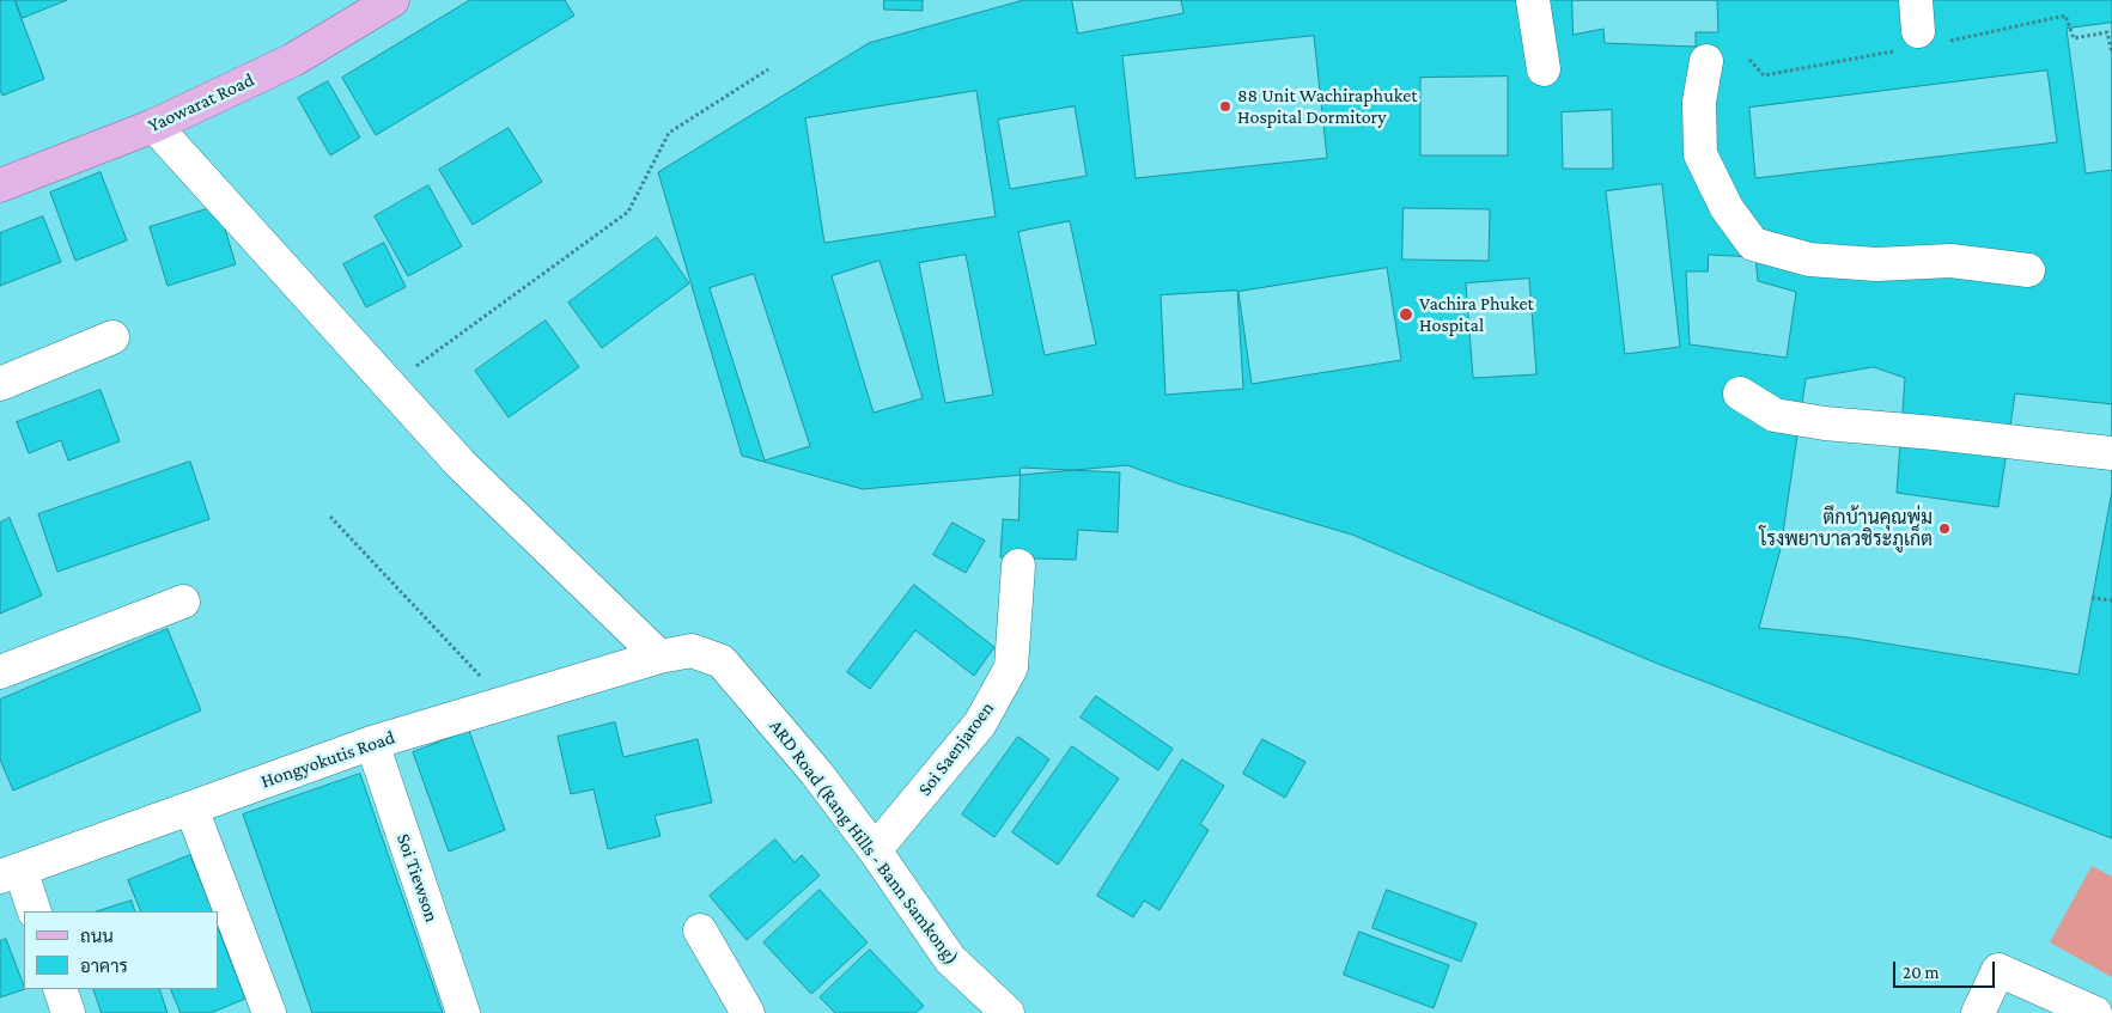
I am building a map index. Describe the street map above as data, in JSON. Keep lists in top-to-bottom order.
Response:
{
  "streets": {
    "main road": ["Yaowarat Road"],
    "street": [
      "Soi Saenjaroen",
      "Hongyokutis Road",
      "ARD Road (Rang Hills - Bann Samkong)",
      "Soi Tiewson"
    ]
  },
  "crossings": [
    ["Soi Saenjaroen", "ARD Road (Rang Hills - Bann Samkong)"],
    ["Hongyokutis Road", "ARD Road (Rang Hills - Bann Samkong)"],
    ["Hongyokutis Road", "Soi Tiewson"]
  ],
  "places": ["88 Unit Wachiraphuket Hospital Dormitory", "Vachira Phuket Hospital", "ตึกบ้านคุณพุ่ม โรงพยาบาลวชิระภูเก็ต"],
  "legend": ["ถนน", "อาคาร"],
  "scale_bar": "20 m"
}
